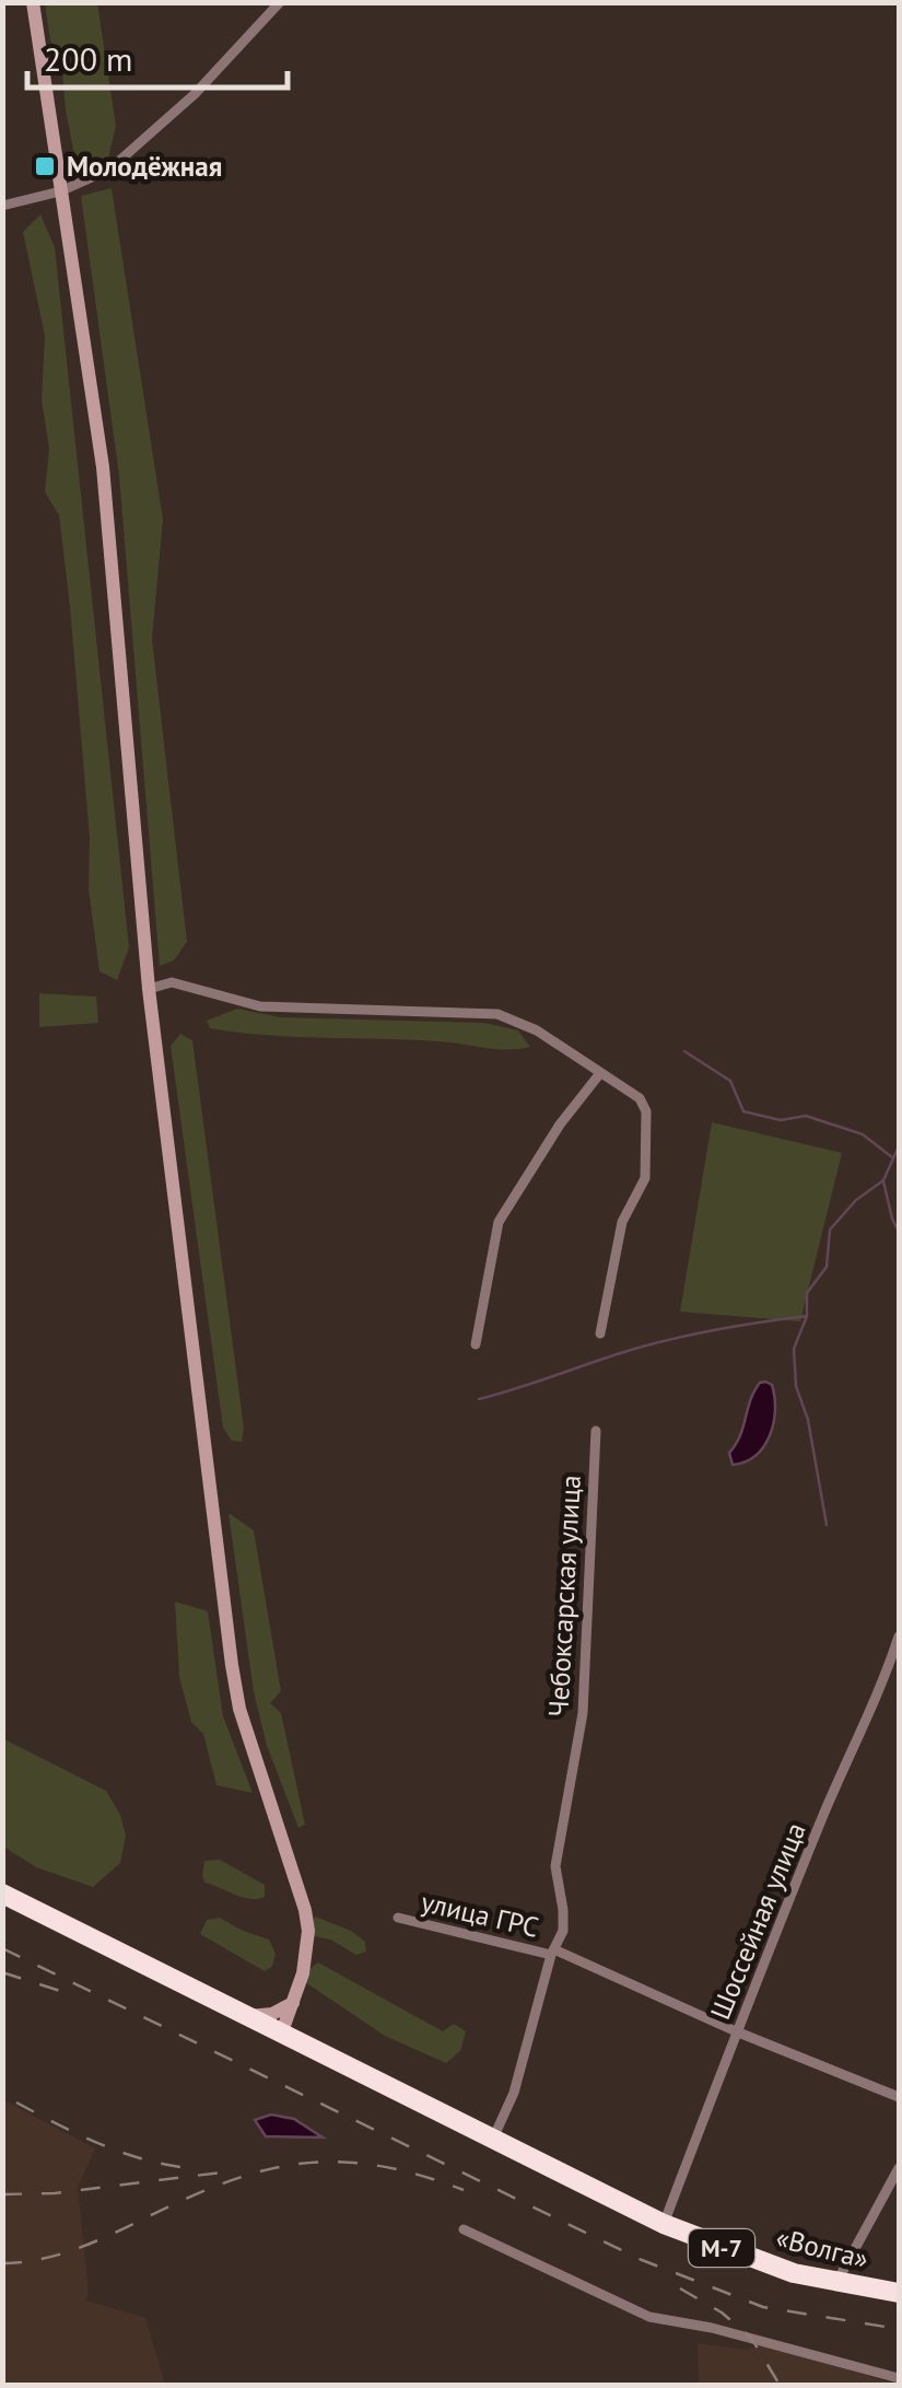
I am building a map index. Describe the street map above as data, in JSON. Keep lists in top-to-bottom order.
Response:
{
  "streets": {
    "highway": ["М-7", "«Волга»"],
    "street": ["Чебоксарская улица", "улица ГРС", "Шоссейная улица"]
  },
  "crossings": [
    ["Чебоксарская улица", "улица ГРС"],
    ["Чебоксарская улица", "«Волга»"],
    ["улица ГРС", "Шоссейная улица"],
    ["Шоссейная улица", "«Волга»"]
  ],
  "places": {
    "transit": ["Молодёжная"]
  },
  "scale_bar": "200 m"
}
